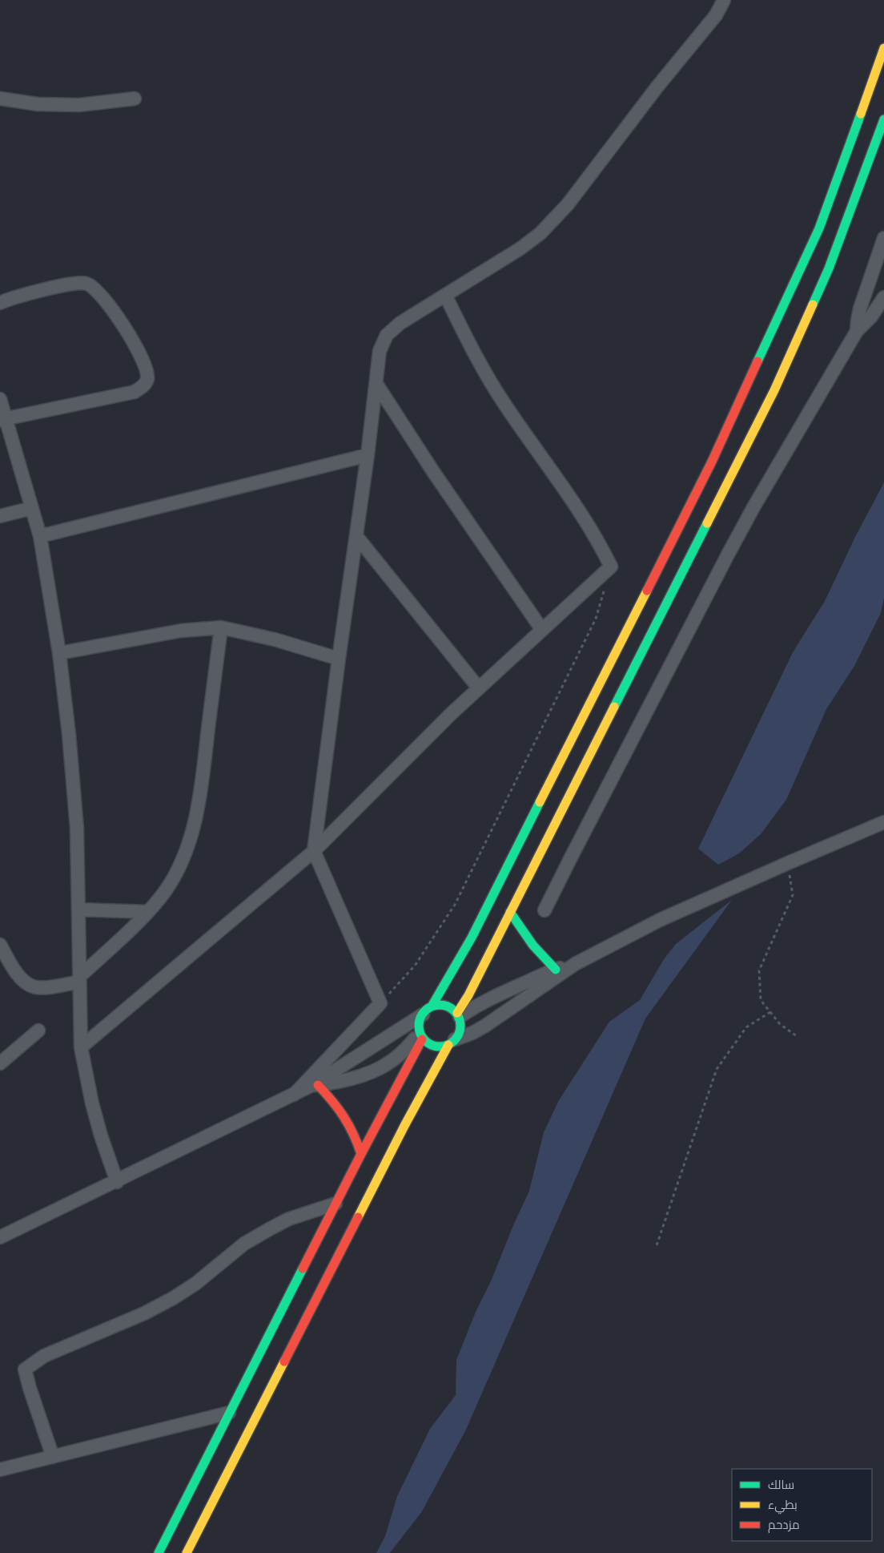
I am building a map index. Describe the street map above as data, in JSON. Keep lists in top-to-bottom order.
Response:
{
  "legend": ["سالك", "بطيء", "مزدحم"]
}
